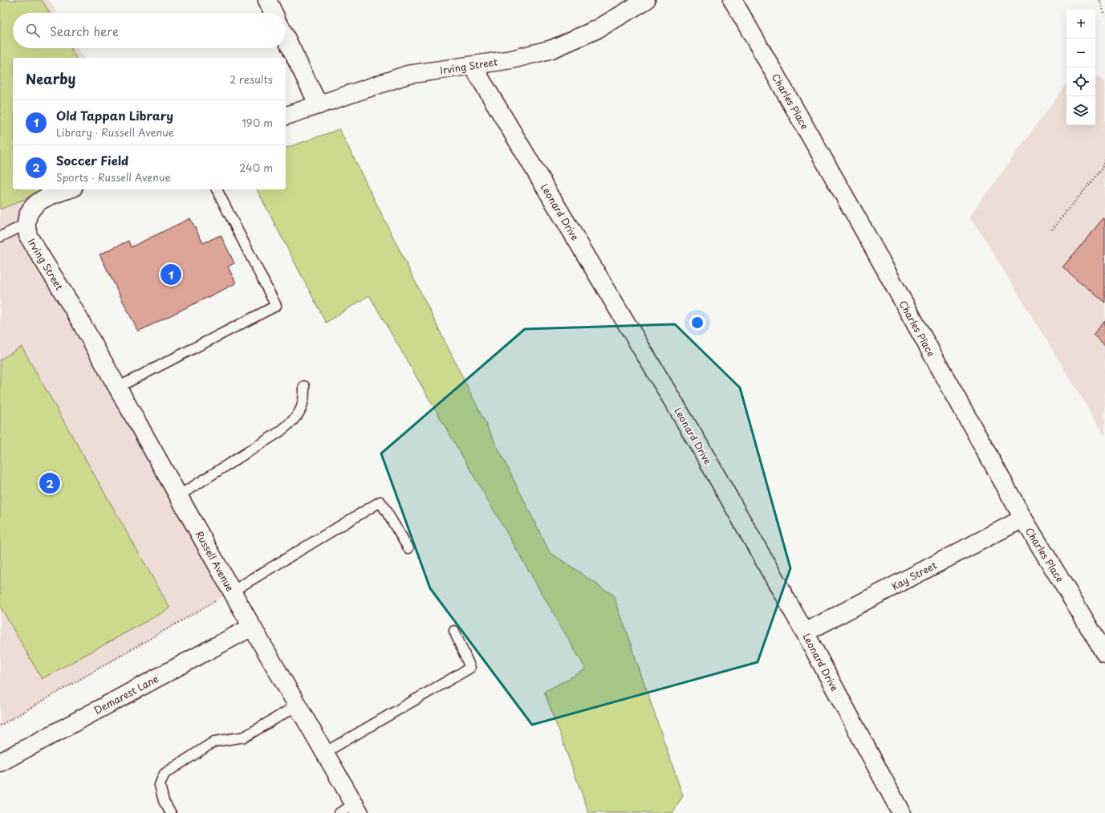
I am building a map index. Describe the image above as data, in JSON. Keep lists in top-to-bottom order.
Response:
{
  "streets": {
    "street": [
      "Irving Street",
      "Charles Place",
      "Leonard Drive",
      "Russell Avenue",
      "Kay Street",
      "Demarest Lane"
    ]
  },
  "crossings": [
    ["Irving Street", "Leonard Drive"],
    ["Irving Street", "Russell Avenue"],
    ["Charles Place", "Kay Street"],
    ["Leonard Drive", "Kay Street"],
    ["Russell Avenue", "Demarest Lane"]
  ],
  "page": {
    "map_buttons": ["+", "−"],
    "search": "Search here",
    "heading": ["Nearby", "2 results"],
    "list": [
      {
        "mark": "1",
        "name": "Old Tappan Library",
        "note": "Library · Russell Avenue",
        "value": "190 m"
      },
      {
        "mark": "2",
        "name": "Soccer Field",
        "note": "Sports · Russell Avenue",
        "value": "240 m"
      }
    ],
    "pins": ["1", "2"]
  }
}
